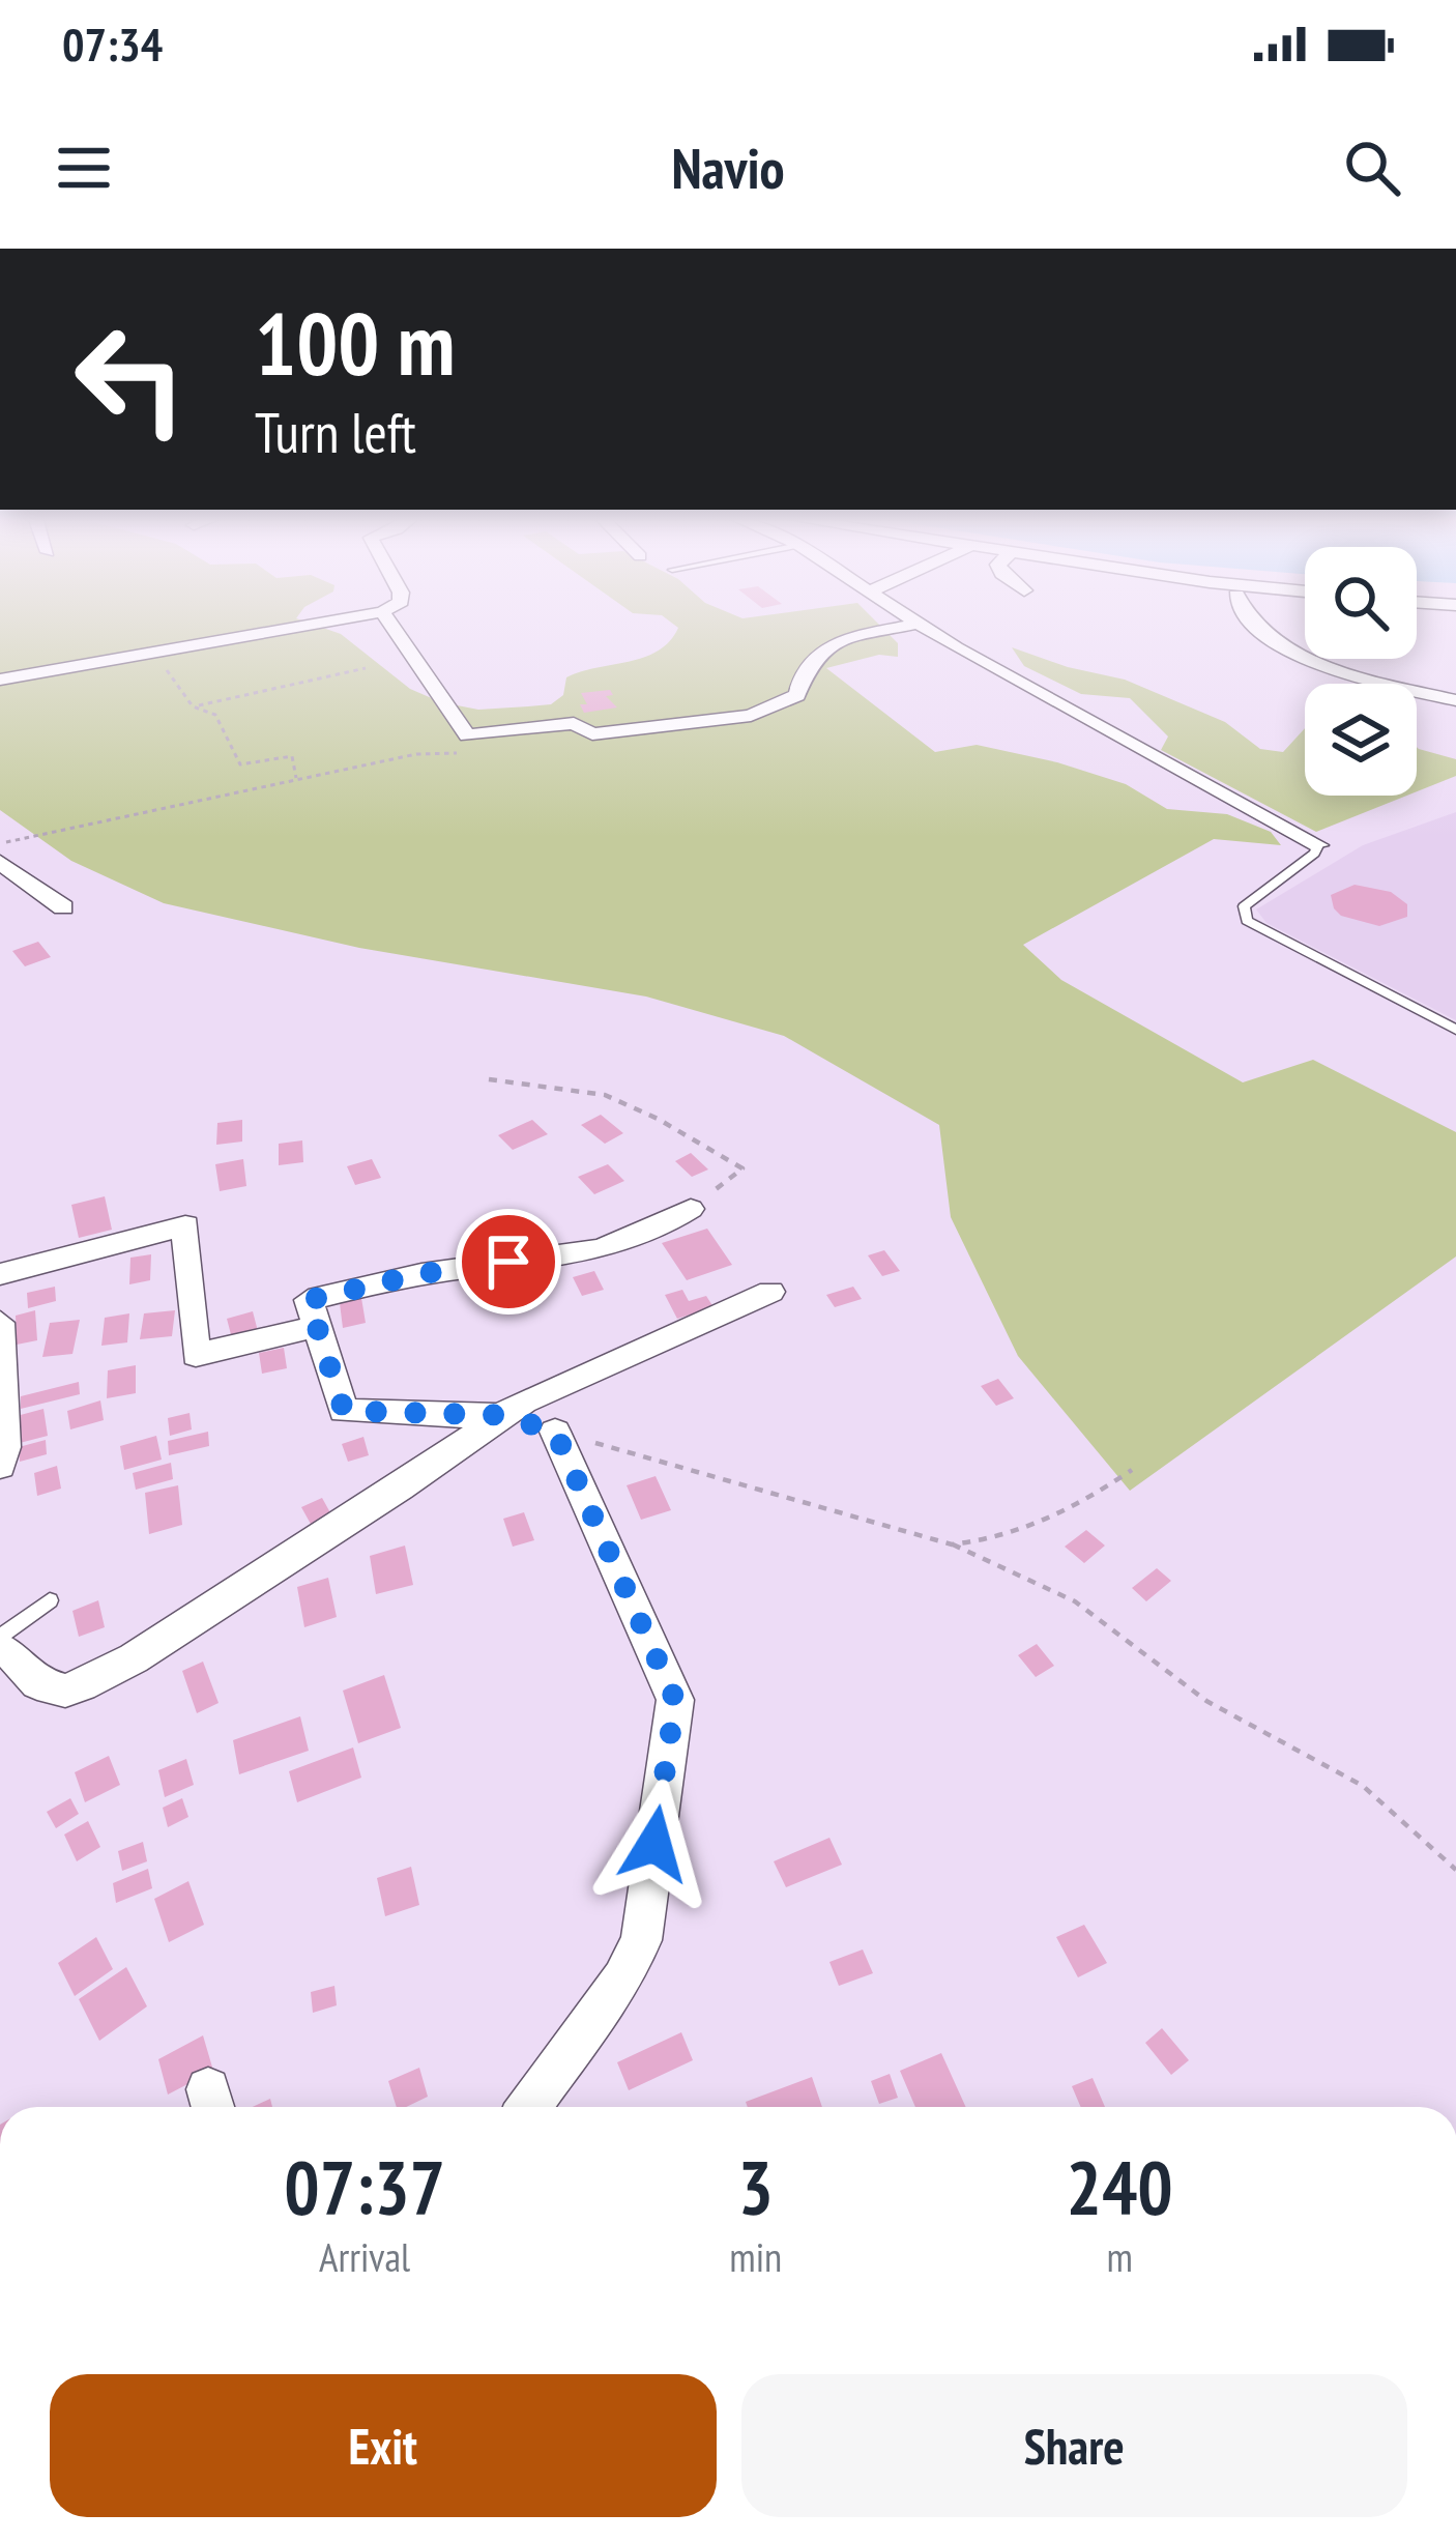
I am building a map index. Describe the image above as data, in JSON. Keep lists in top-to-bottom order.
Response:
{
  "page": {
    "status": "07:34",
    "header": "Navio",
    "turn": ["100 m", "Turn left"],
    "eta": [
      "07:37",
      "Arrival",
      "3",
      "min",
      "240",
      "m"
    ],
    "buttons": ["Exit", "Share"]
  }
}
